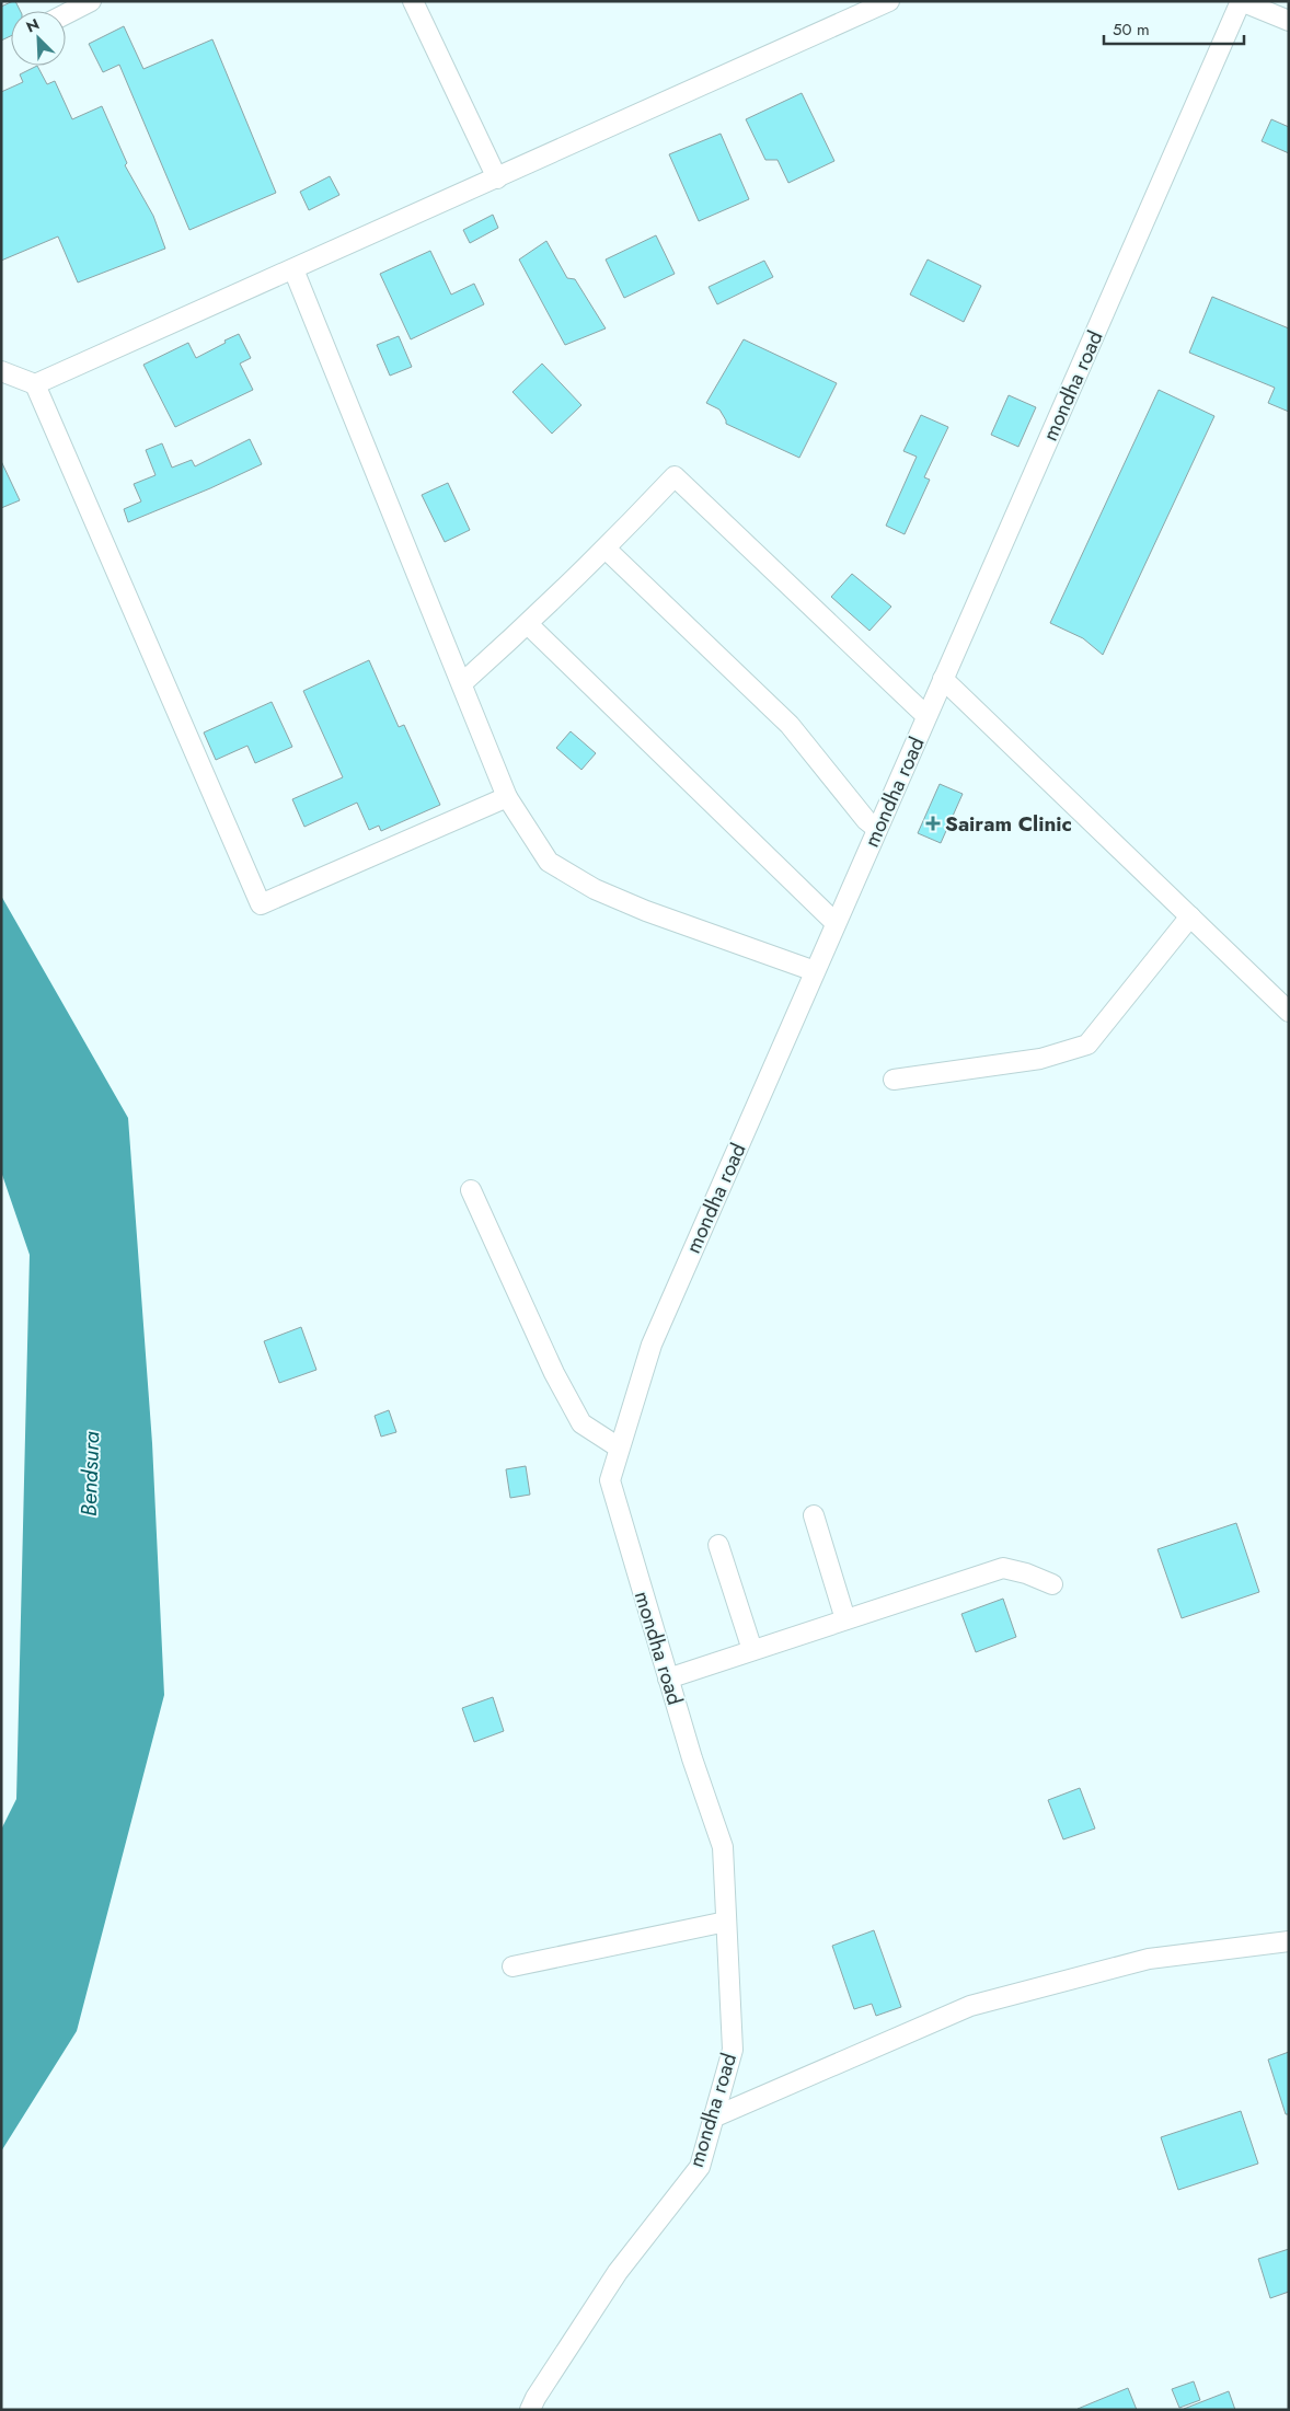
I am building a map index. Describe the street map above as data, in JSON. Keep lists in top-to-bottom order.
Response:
{
  "streets": {
    "street": ["mondha road"]
  },
  "water": ["Bendsura"],
  "places": {
    "health": ["Sairam Clinic"]
  },
  "scale_bar": "50 m",
  "north": "top left"
}
